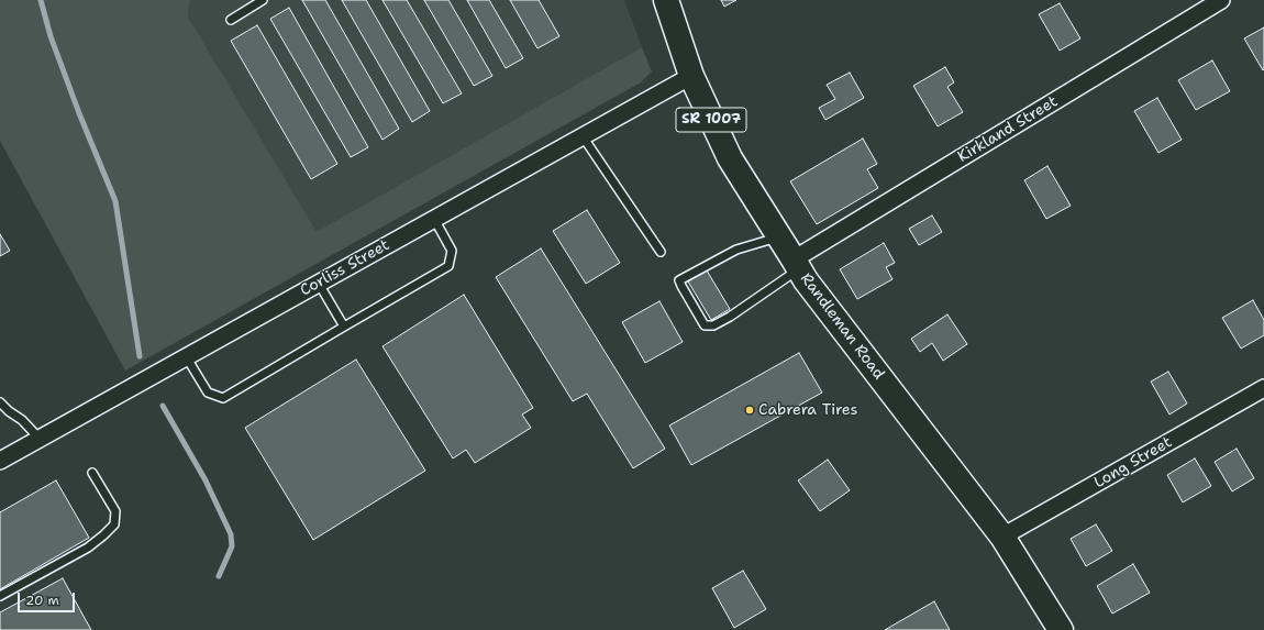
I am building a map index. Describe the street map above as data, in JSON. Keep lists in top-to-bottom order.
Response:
{
  "streets": {
    "main road": ["SR 1007", "Randleman Road"],
    "street": ["Kirkland Street", "Corliss Street", "Long Street"]
  },
  "crossings": [
    ["Kirkland Street", "Randleman Road"],
    ["Corliss Street", "Randleman Road"],
    ["Randleman Road", "Long Street"]
  ],
  "places": ["Cabrera Tires"],
  "scale_bar": "20 m"
}
